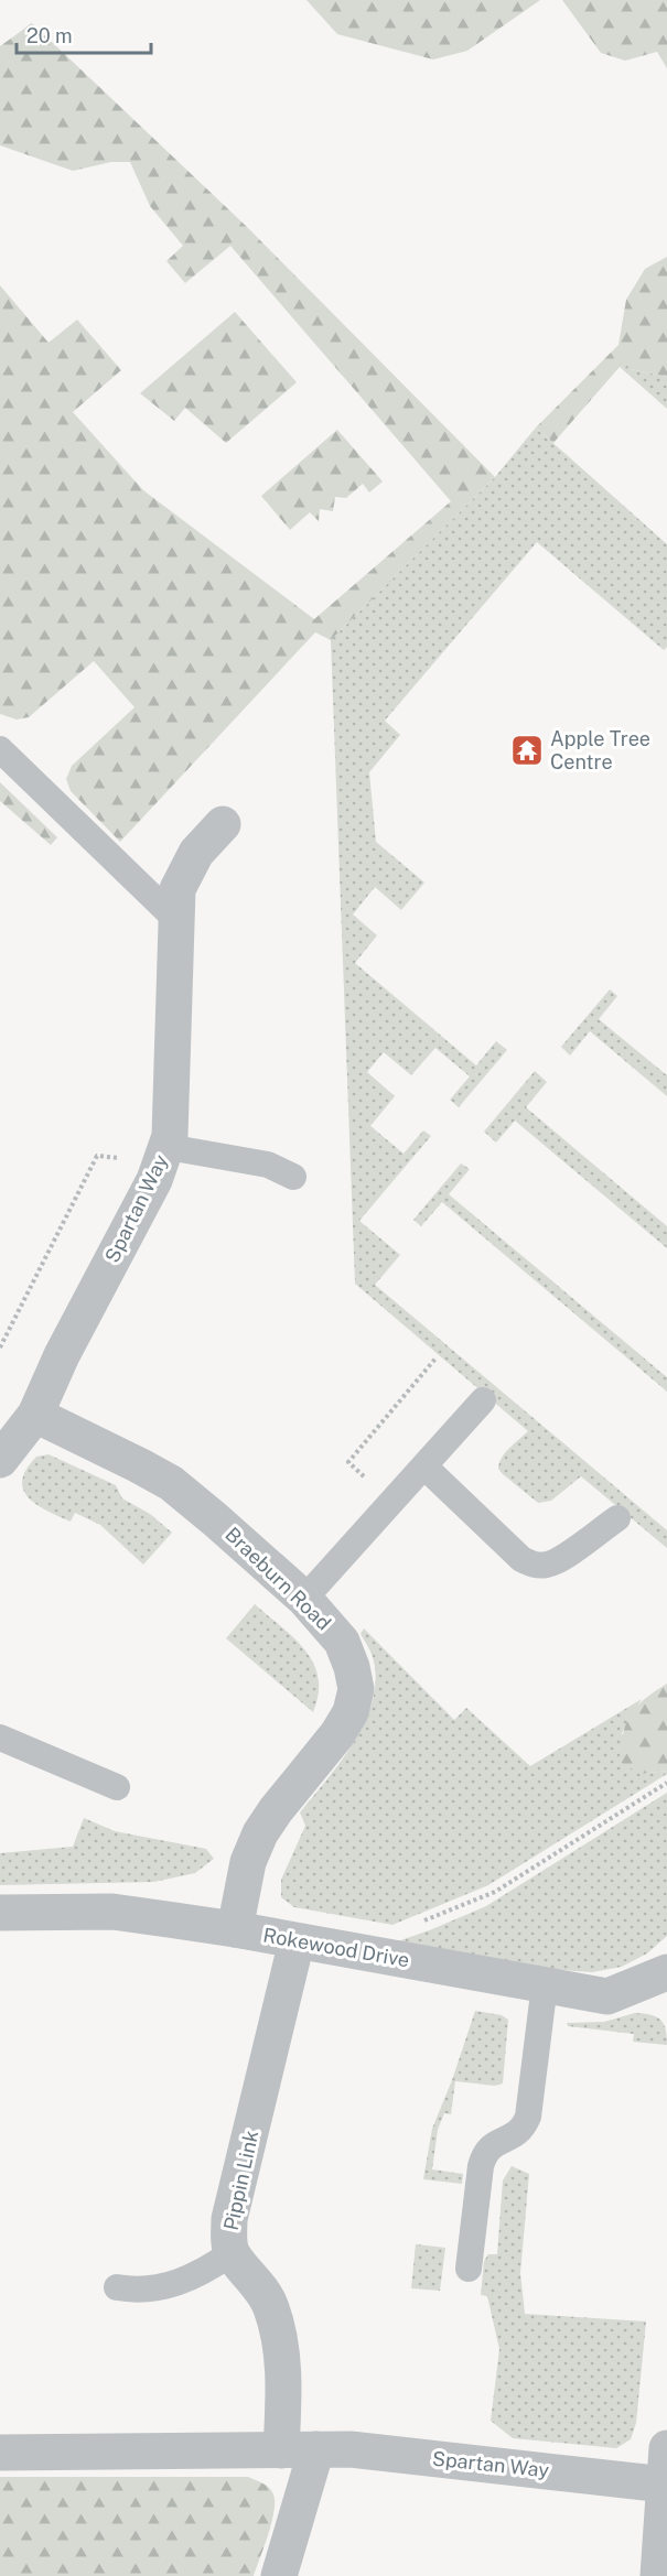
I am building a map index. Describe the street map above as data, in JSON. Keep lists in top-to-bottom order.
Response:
{
  "streets": {
    "street": [
      "Spartan Way",
      "Braeburn Road",
      "Rokewood Drive",
      "Pippin Link"
    ]
  },
  "crossings": [
    ["Spartan Way", "Braeburn Road"],
    ["Spartan Way", "Pippin Link"],
    ["Braeburn Road", "Rokewood Drive"],
    ["Rokewood Drive", "Pippin Link"]
  ],
  "places": {
    "temple": ["Apple Tree Centre"]
  },
  "scale_bar": "20 m"
}
